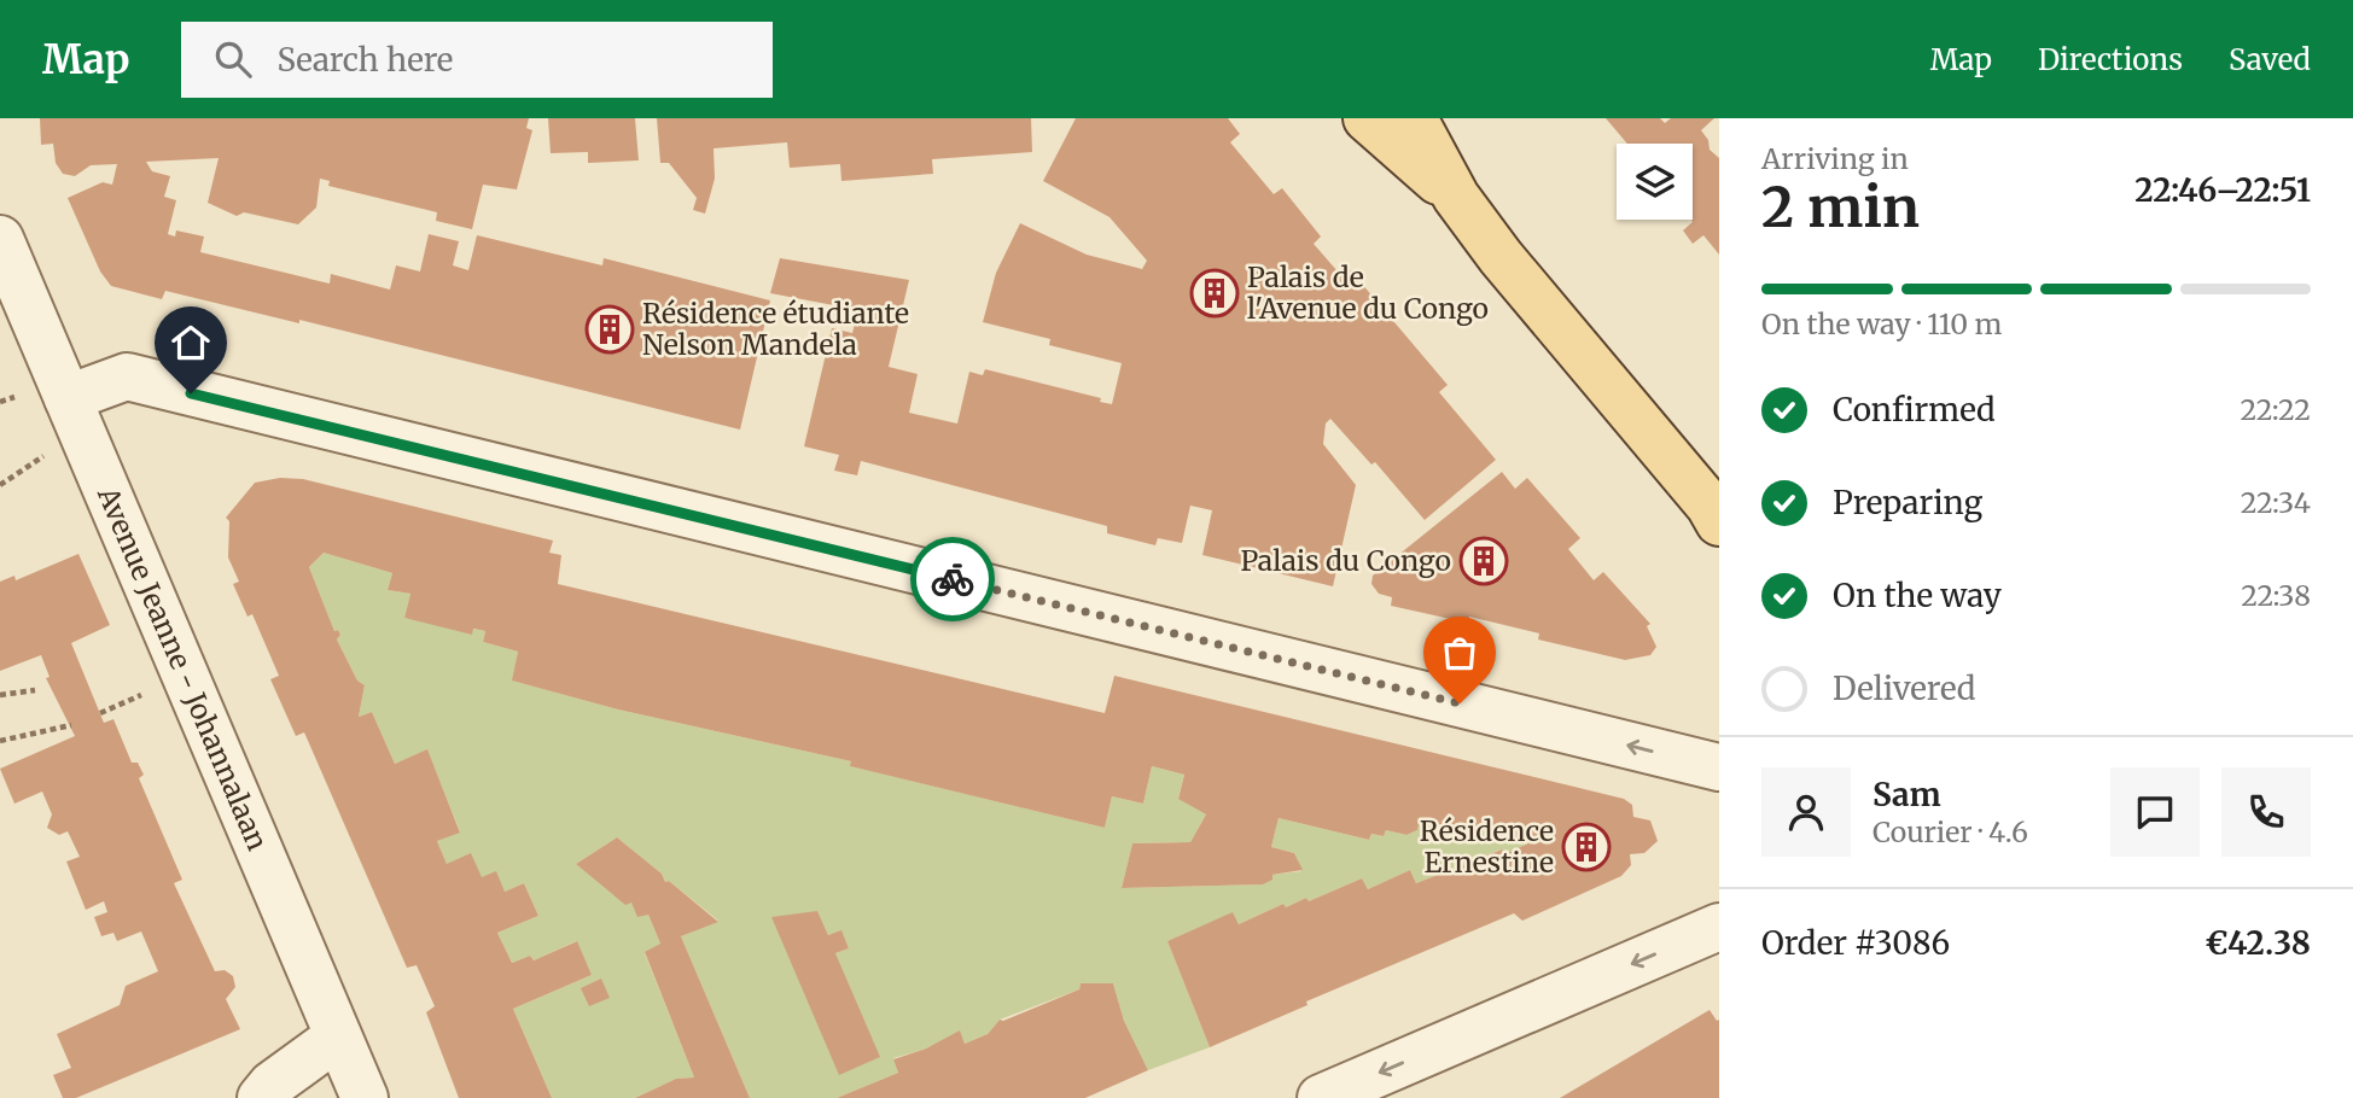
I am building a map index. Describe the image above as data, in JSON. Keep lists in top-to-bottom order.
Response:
{
  "streets": {
    "street": ["Avenue Jeanne - Johannalaan"]
  },
  "places": {
    "building": [
      "Palais de l'Avenue du Congo",
      "Résidence étudiante Nelson Mandela",
      "Palais du Congo",
      "Résidence Ernestine"
    ]
  },
  "page": {
    "header": "Map",
    "search": "Search here",
    "nav": ["Map", "Directions", "Saved"],
    "heading": ["2 min", "Arriving in", "22:46–22:51"],
    "panel": [
      "Sam",
      "Courier · 4.6",
      "Order #3086",
      "€42.38"
    ],
    "bar": "On the way · 110 m",
    "list": [
      ["Confirmed", "22:22"],
      ["Preparing", "22:34"],
      ["On the way", "22:38"],
      "Delivered"
    ]
  }
}
